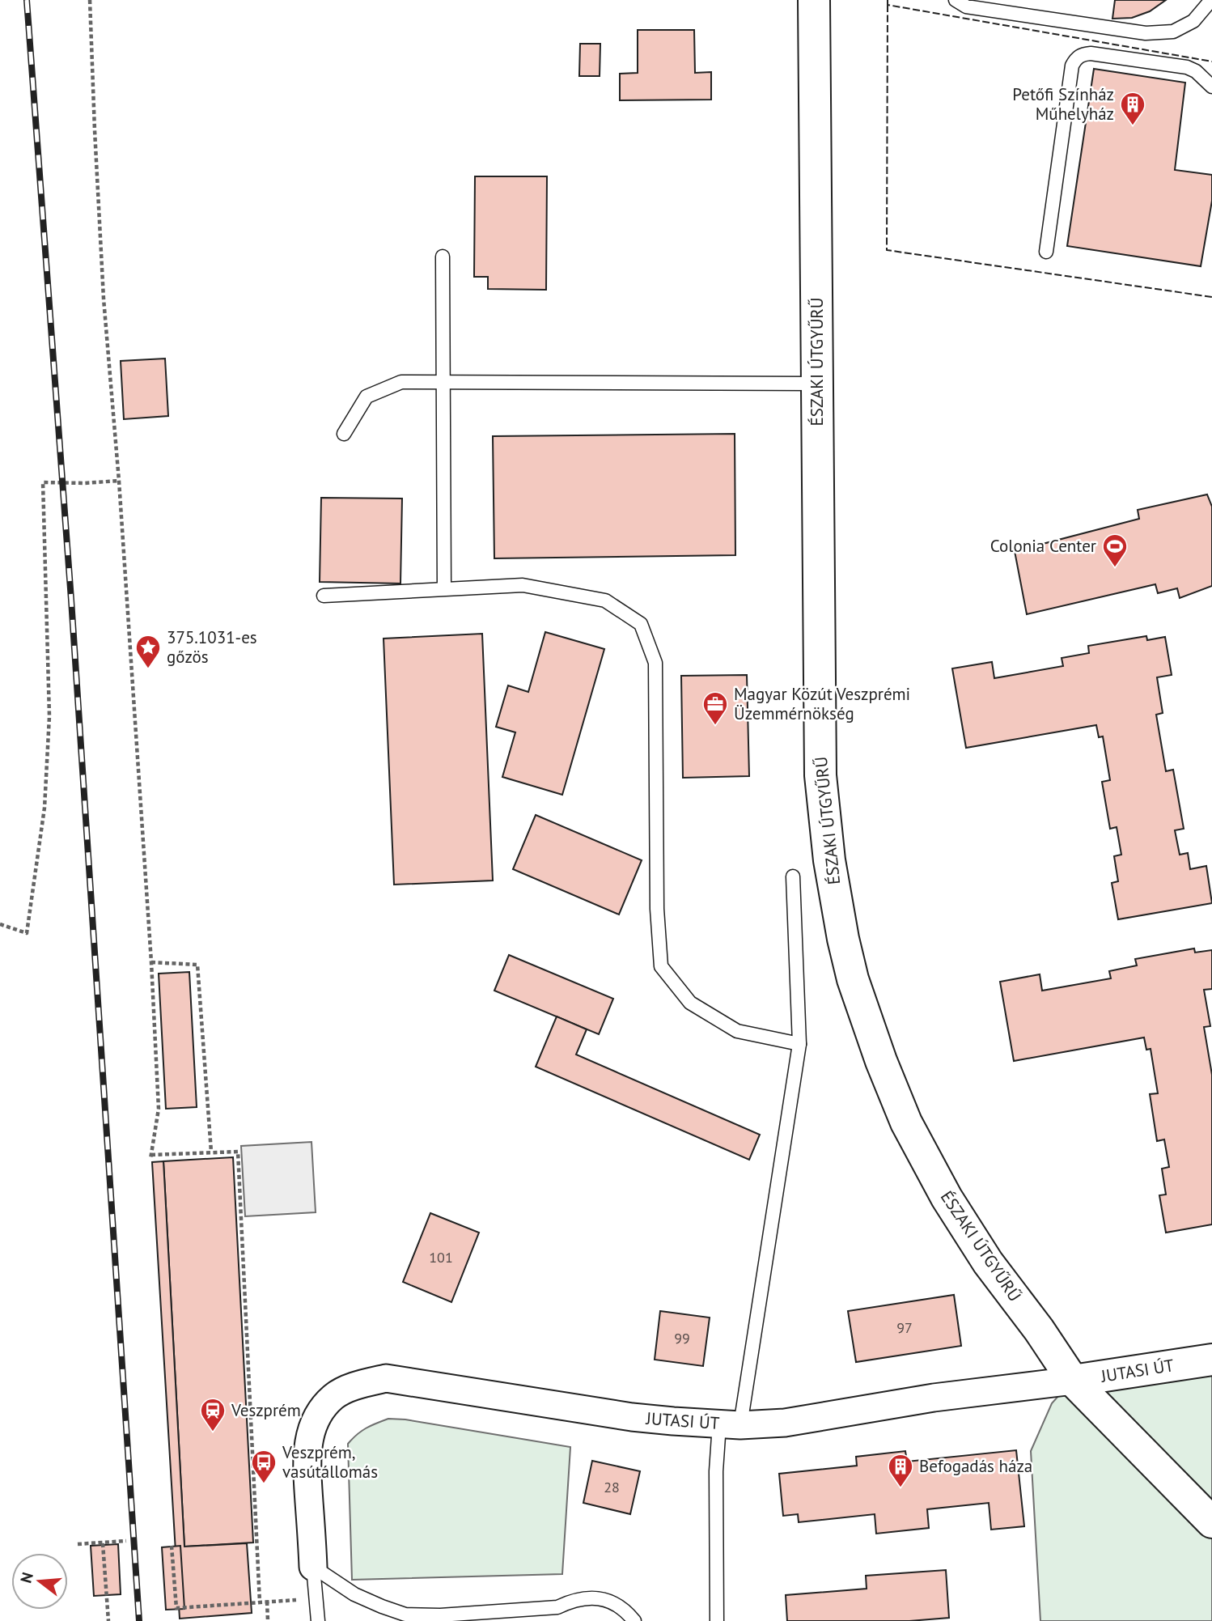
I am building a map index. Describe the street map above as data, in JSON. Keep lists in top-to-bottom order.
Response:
{
  "streets": {
    "main road": ["ÉSZAKI ÚTGYŰRŰ", "JUTASI ÚT"]
  },
  "crossings": [
    ["ÉSZAKI ÚTGYŰRŰ", "JUTASI ÚT"]
  ],
  "places": {
    "building": ["Petőfi Színház Műhelyház", "Befogadás háza"],
    "sports": ["Colonia Center"],
    "place": ["375.1031-es gőzös"],
    "office": ["Magyar Közút Veszprémi Üzemmérnökség"],
    "station": ["Veszprém"],
    "bus stop": ["Veszprém, vasútállomás"]
  },
  "house_numbers": [
    "101",
    "97",
    "99",
    "28"
  ],
  "north": "left"
}
